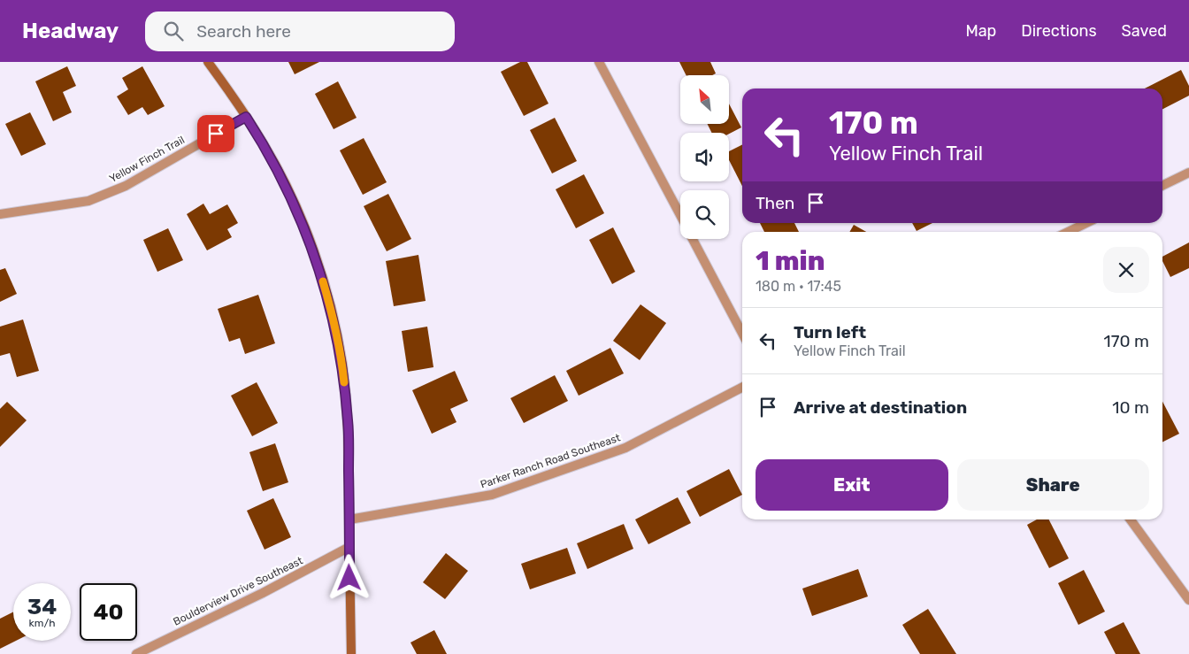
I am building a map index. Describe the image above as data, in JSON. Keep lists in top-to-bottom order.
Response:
{
  "streets": {
    "street": ["Yellow Finch Trail", "Parker Ranch Road Southeast", "Boulderview Drive Southeast"]
  },
  "north": "top left",
  "page": {
    "header": "Headway",
    "search": "Search here",
    "nav": ["Map", "Directions", "Saved"],
    "turn": ["170 m", "Yellow Finch Trail"],
    "then": "Then",
    "heading": ["1 min", "180 m · 17:45"],
    "list": [
      {
        "name": "Turn left",
        "note": "Yellow Finch Trail",
        "value": "170 m"
      },
      {
        "name": "Arrive at destination",
        "value": "10 m"
      }
    ],
    "buttons": ["Exit", "Share"],
    "speed": "34 km/h",
    "limit": "40"
  }
}
